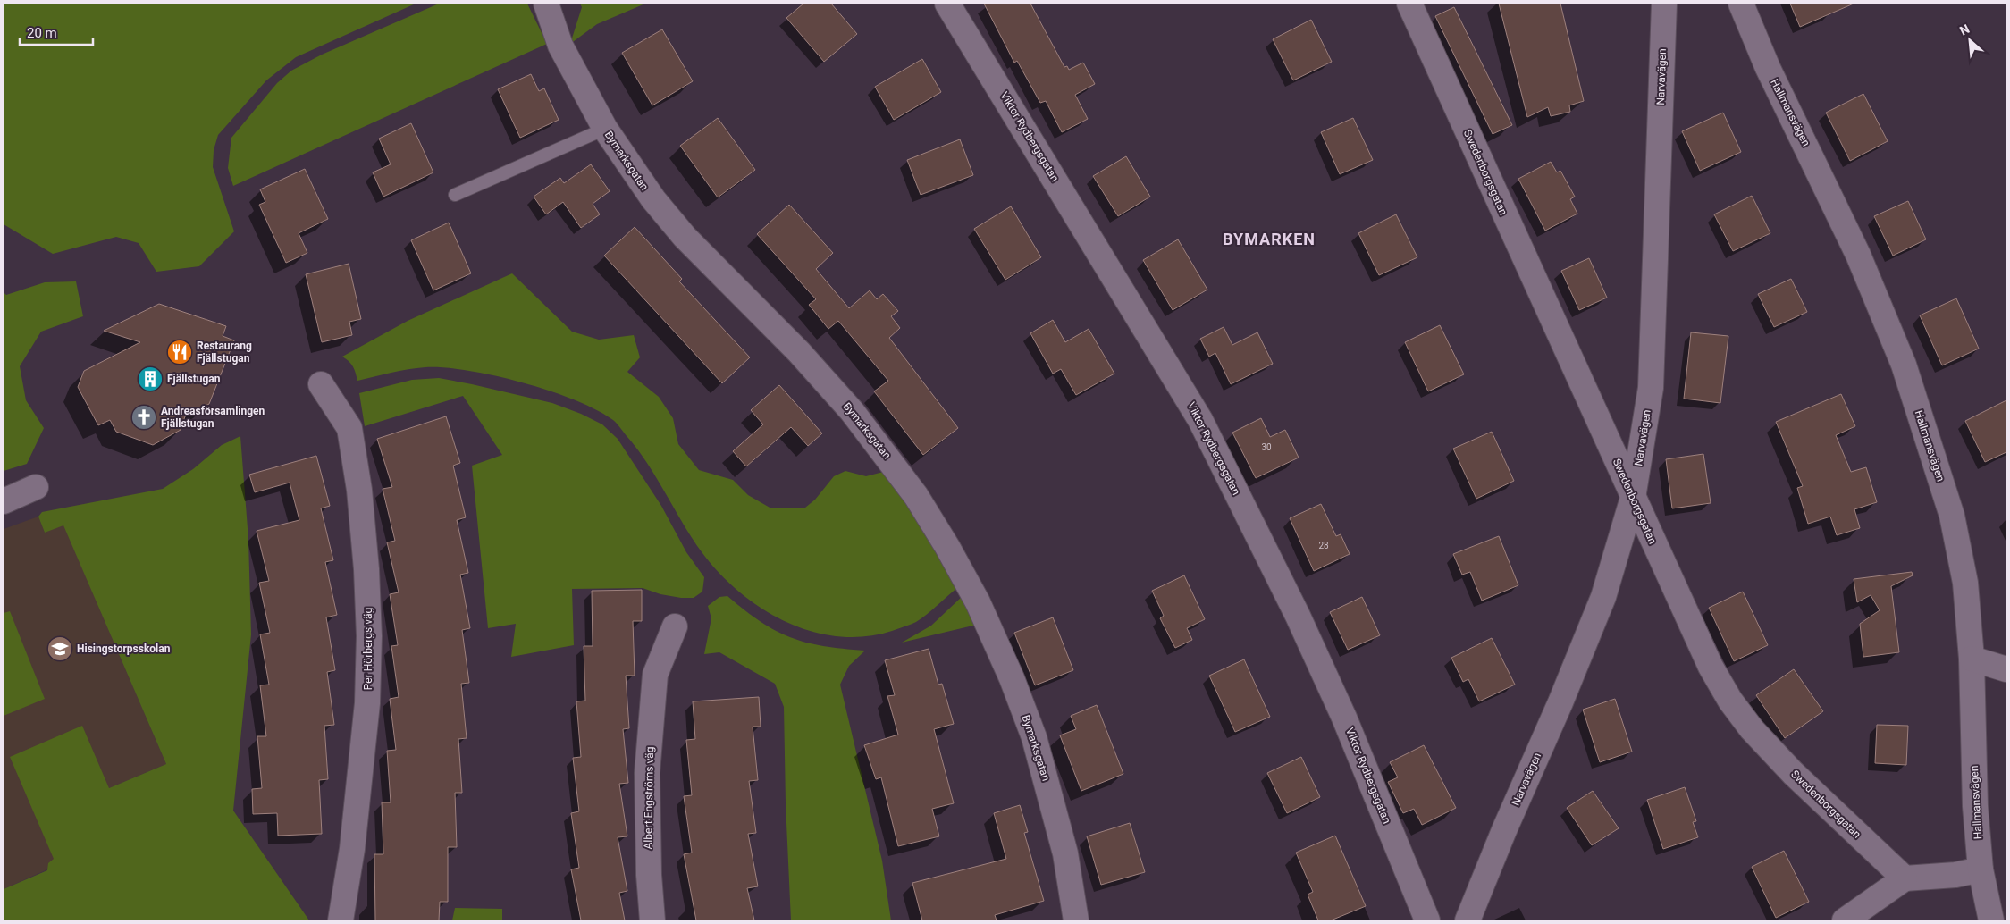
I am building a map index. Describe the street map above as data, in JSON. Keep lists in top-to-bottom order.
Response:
{
  "streets": {
    "street": [
      "Narvavägen",
      "Hallmansvägen",
      "Viktor Rydbergsgatan",
      "Bymarksgatan",
      "Swedenborgsgatan",
      "Per Hörbergs väg",
      "Albert Engströms väg"
    ]
  },
  "crossings": [
    ["Narvavägen", "Swedenborgsgatan"]
  ],
  "districts": ["BYMARKEN"],
  "places": {
    "restaurant": ["Restaurang Fjällstugan"],
    "building": ["Fjällstugan"],
    "church": ["Andreasförsamlingen Fjällstugan"],
    "school or university": ["Hisingstorpsskolan"]
  },
  "house_numbers": ["30", "28"],
  "scale_bar": "20 m",
  "north": "top left"
}
